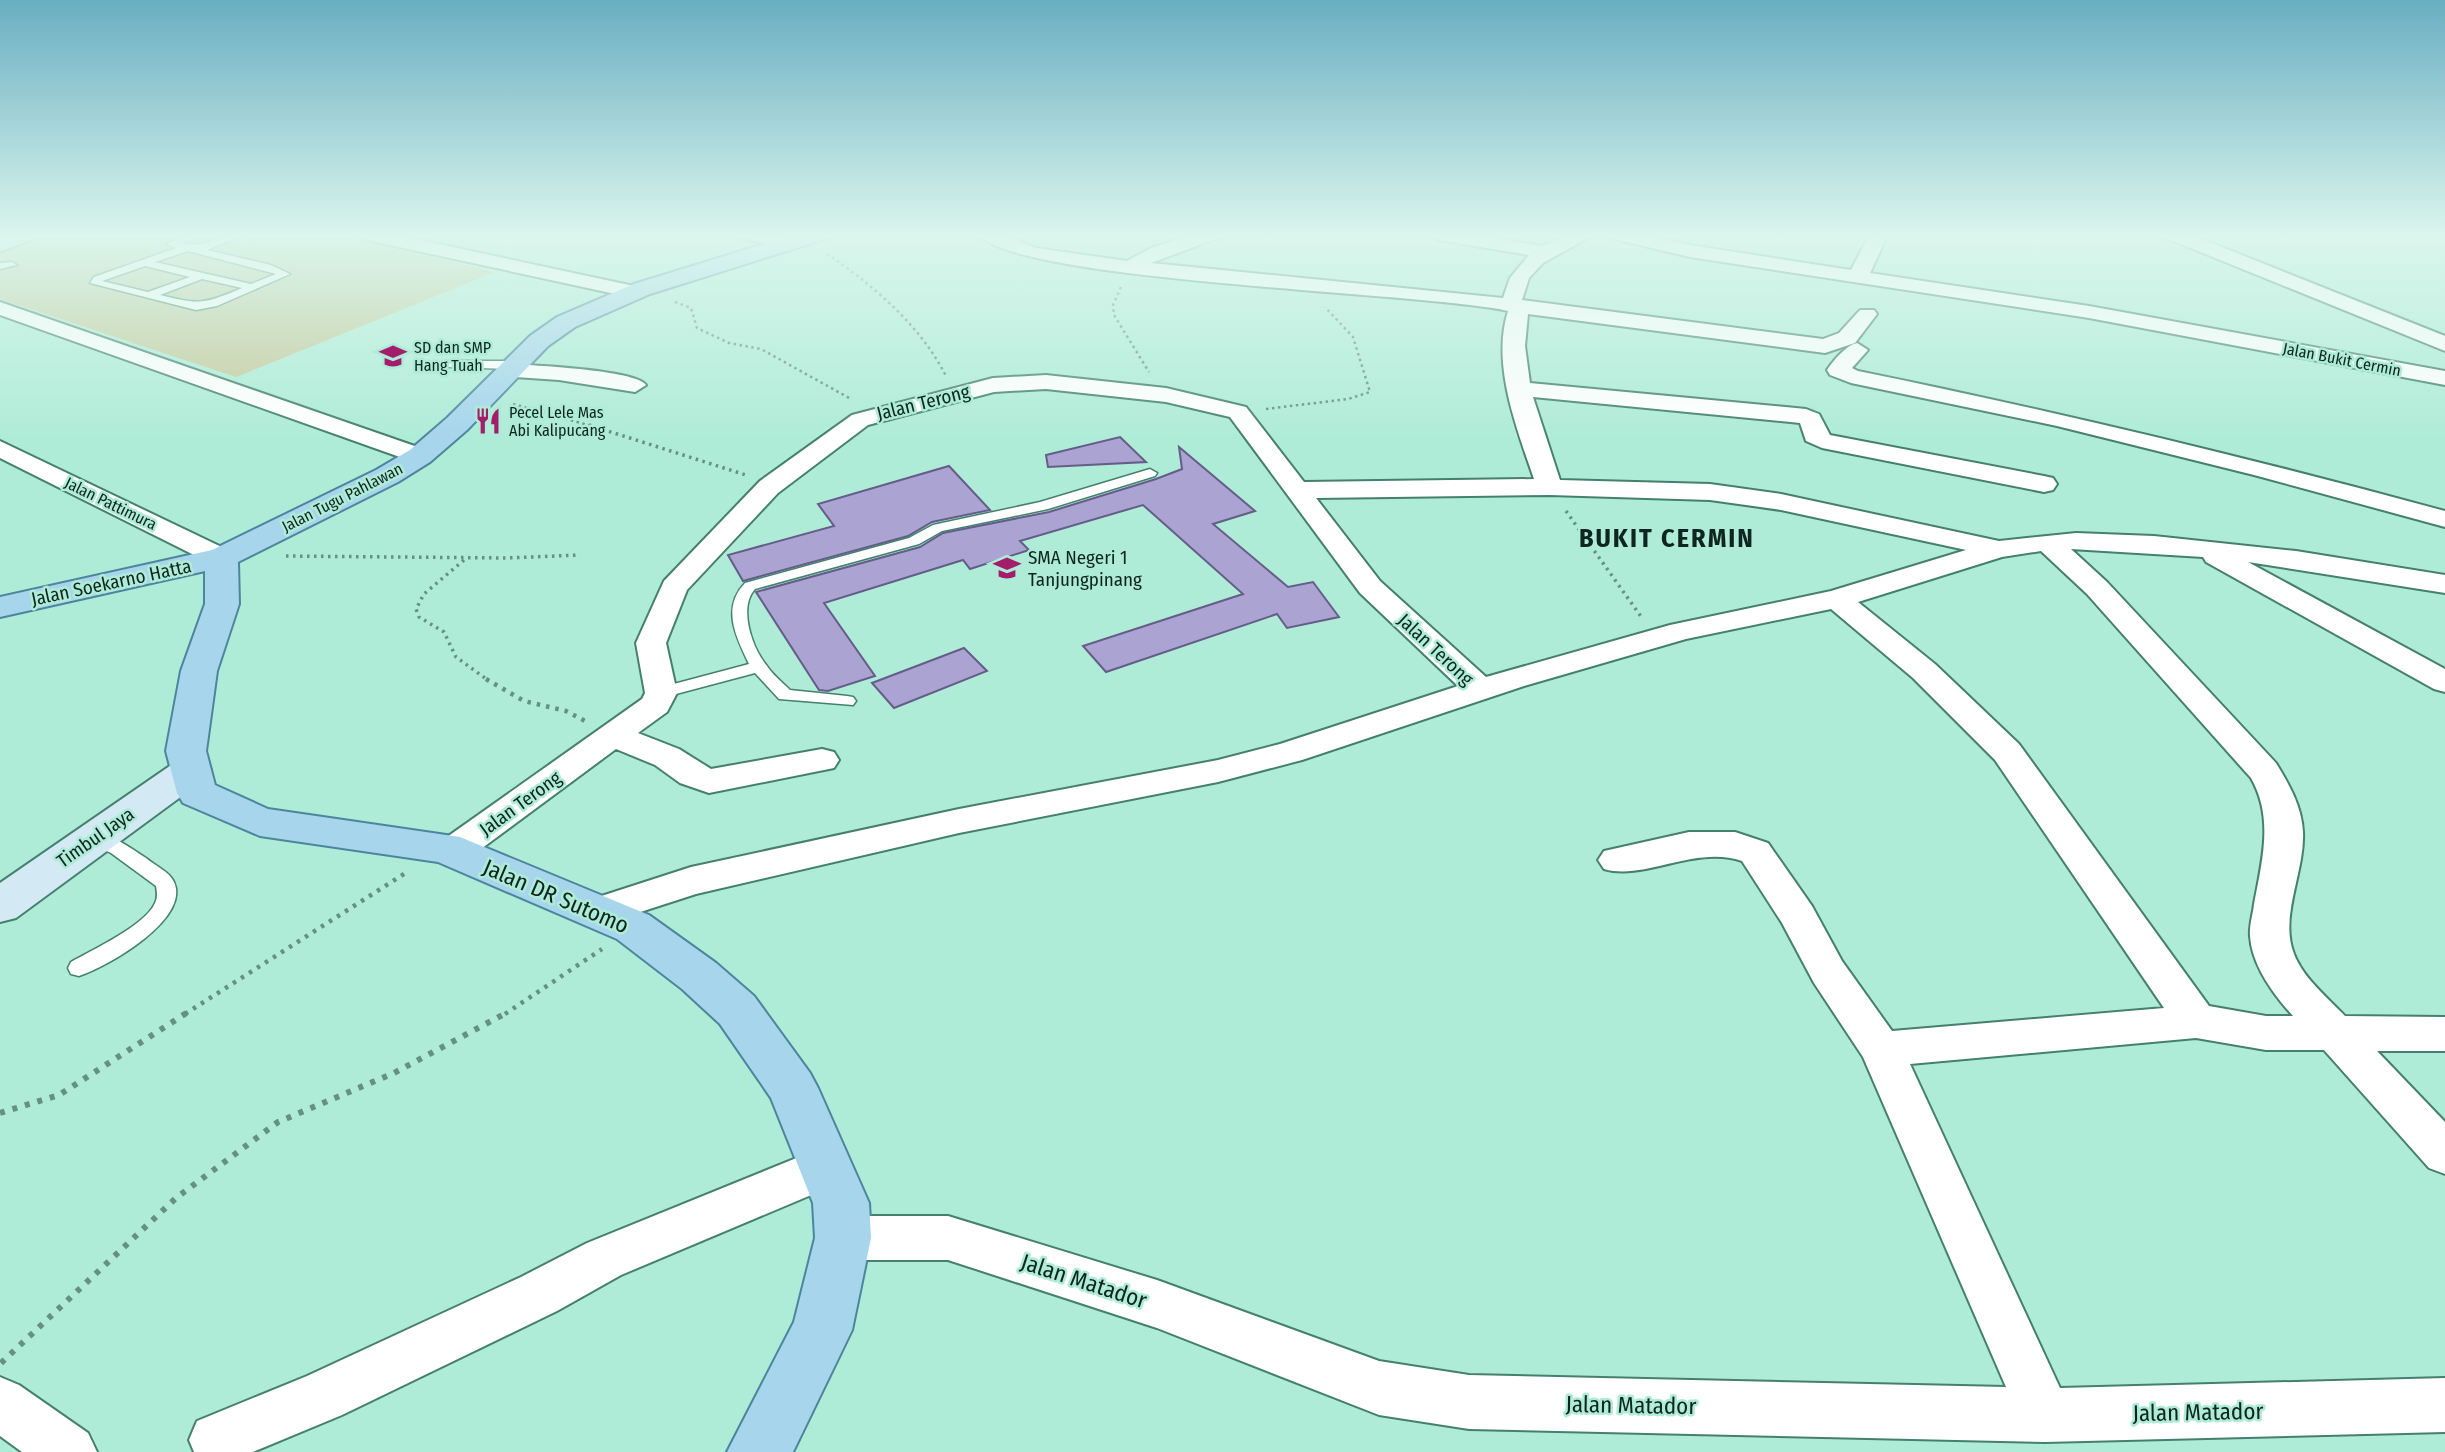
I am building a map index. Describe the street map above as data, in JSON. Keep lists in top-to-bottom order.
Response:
{
  "streets": {
    "main road": ["Jalan Tugu Pahlawan", "Jalan Soekarno Hatta", "Jalan DR Sutomo"],
    "street": [
      "Jalan Bukit Cermin",
      "Jalan Terong",
      "Jalan Pattimura",
      "Timbul Jaya",
      "Jalan Matador"
    ]
  },
  "crossings": [
    ["Jalan Terong", "Jalan DR Sutomo"],
    ["Jalan Tugu Pahlawan", "Jalan Pattimura"],
    ["Jalan Tugu Pahlawan", "Jalan Soekarno Hatta"],
    ["Jalan Tugu Pahlawan", "Jalan DR Sutomo"],
    ["Jalan Pattimura", "Jalan Soekarno Hatta"],
    ["Jalan Pattimura", "Jalan DR Sutomo"],
    ["Jalan Soekarno Hatta", "Jalan DR Sutomo"],
    ["Timbul Jaya", "Jalan DR Sutomo"],
    ["Jalan DR Sutomo", "Jalan Matador"]
  ],
  "districts": ["BUKIT CERMIN"],
  "places": {
    "school or university": ["SD dan SMP Hang Tuah", "SMA Negeri 1 Tanjungpinang"],
    "restaurant": ["Pecel Lele Mas Abi Kalipucang"]
  }
}
